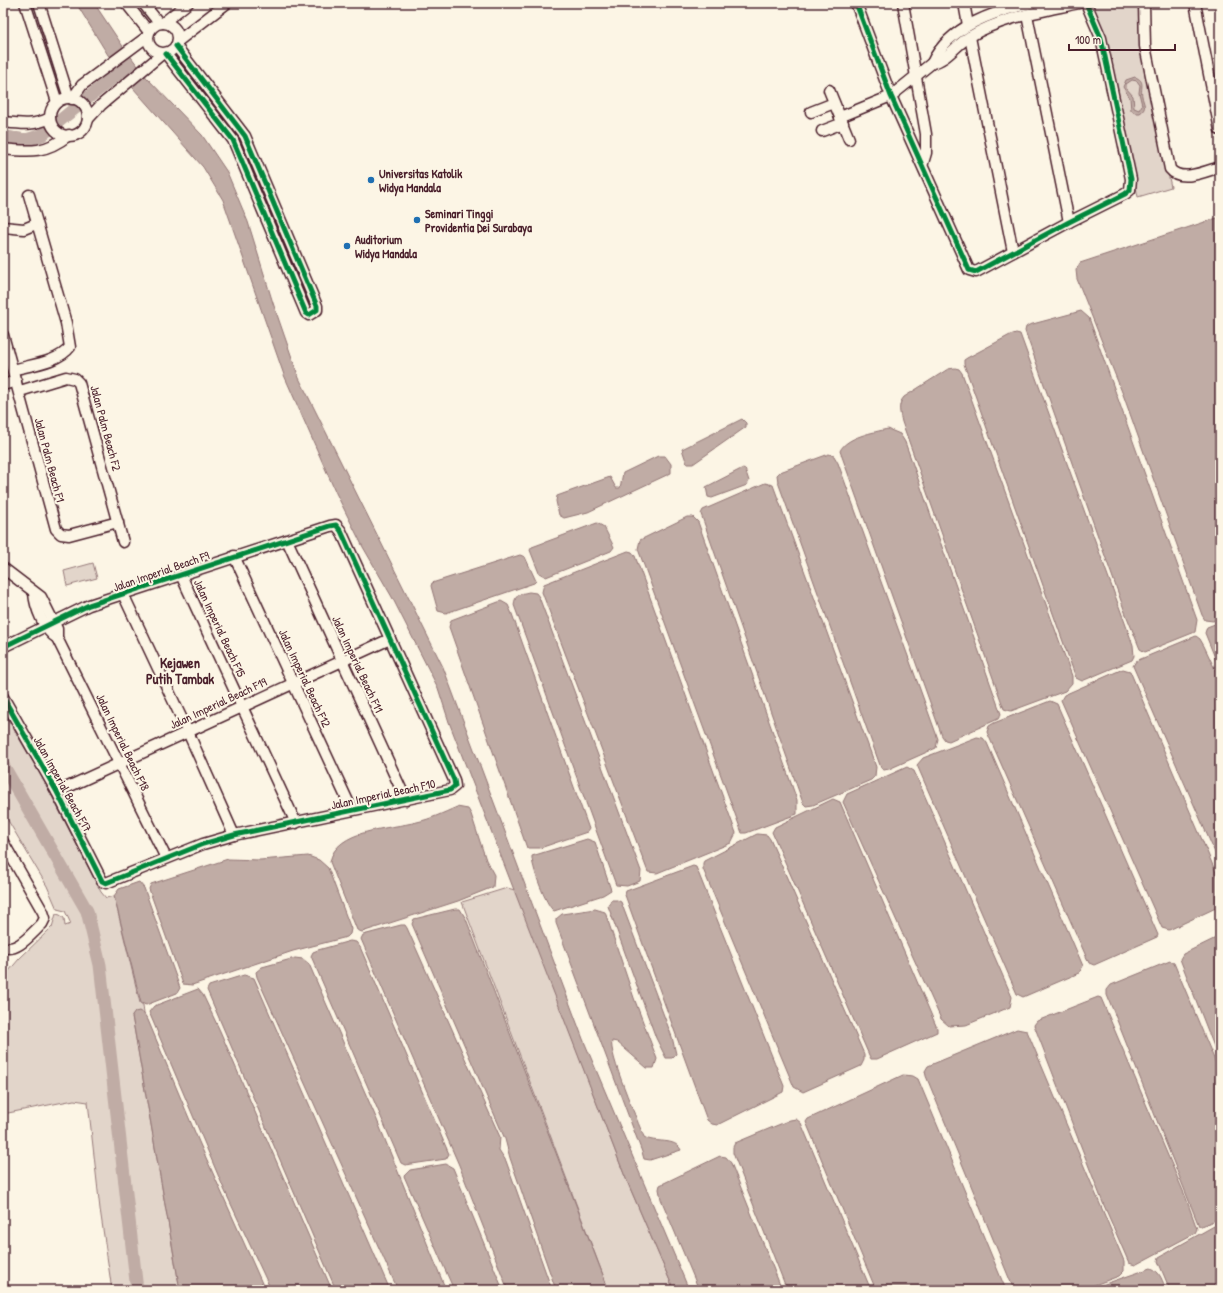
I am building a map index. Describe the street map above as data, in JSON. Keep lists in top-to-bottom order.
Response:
{
  "streets": {
    "street": [
      "Jalan Palm Beach F2",
      "Jalan Palm Beach F1",
      "Jalan Imperial Beach F9",
      "Jalan Imperial Beach F15",
      "Jalan Imperial Beach F11",
      "Jalan Imperial Beach F12",
      "Jalan Imperial Beach F19",
      "Jalan Imperial Beach F18",
      "Jalan Imperial Beach F17",
      "Jalan Imperial Beach F10"
    ]
  },
  "crossings": [
    ["Jalan Palm Beach F2", "Jalan Palm Beach F1"],
    ["Jalan Imperial Beach F9", "Jalan Imperial Beach F15"],
    ["Jalan Imperial Beach F9", "Jalan Imperial Beach F11"],
    ["Jalan Imperial Beach F9", "Jalan Imperial Beach F12"],
    ["Jalan Imperial Beach F9", "Jalan Imperial Beach F18"],
    ["Jalan Imperial Beach F9", "Jalan Imperial Beach F10"],
    ["Jalan Imperial Beach F15", "Jalan Imperial Beach F19"],
    ["Jalan Imperial Beach F15", "Jalan Imperial Beach F10"],
    ["Jalan Imperial Beach F11", "Jalan Imperial Beach F19"],
    ["Jalan Imperial Beach F11", "Jalan Imperial Beach F10"],
    ["Jalan Imperial Beach F12", "Jalan Imperial Beach F19"],
    ["Jalan Imperial Beach F12", "Jalan Imperial Beach F10"],
    ["Jalan Imperial Beach F19", "Jalan Imperial Beach F18"],
    ["Jalan Imperial Beach F19", "Jalan Imperial Beach F17"],
    ["Jalan Imperial Beach F19", "Jalan Imperial Beach F10"],
    ["Jalan Imperial Beach F18", "Jalan Imperial Beach F10"],
    ["Jalan Imperial Beach F17", "Jalan Imperial Beach F10"]
  ],
  "districts": ["Kejawen Putih Tambak"],
  "places": ["Universitas Katolik Widya Mandala", "Seminari Tinggi Providentia Dei Surabaya", "Auditorium Widya Mandala"],
  "scale_bar": "100 m"
}
